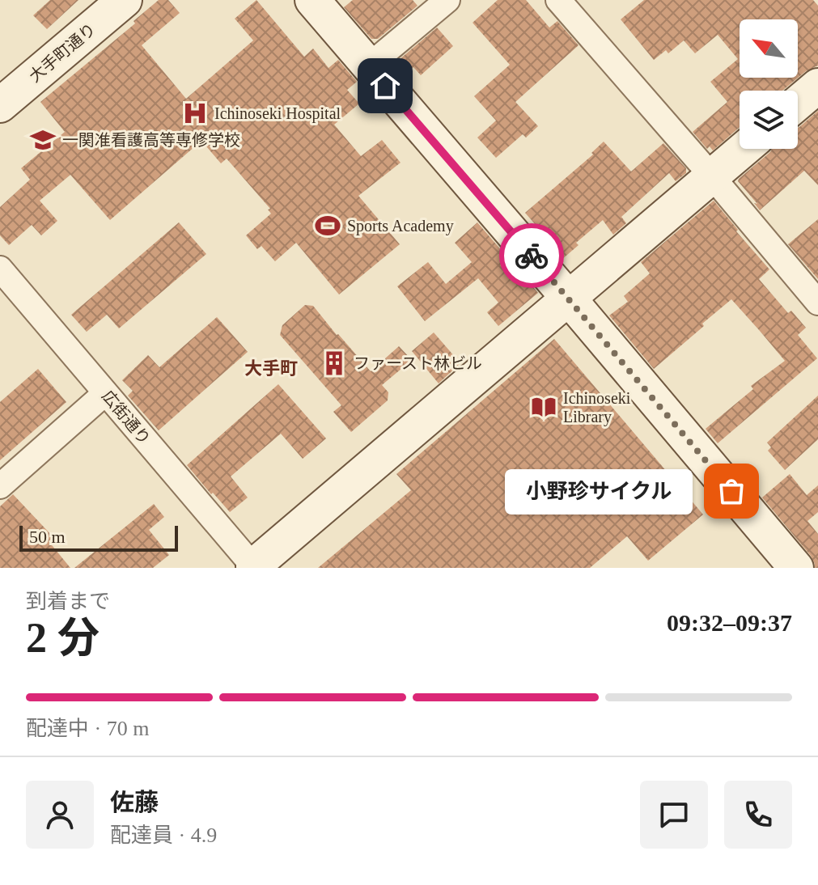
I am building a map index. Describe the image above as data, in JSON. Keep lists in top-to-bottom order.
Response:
{
  "streets": {
    "street": ["大手町通り", "広街通り"]
  },
  "districts": ["大手町"],
  "places": {
    "hospital": ["Ichinoseki Hospital"],
    "school or university": ["一関准看護高等専修学校"],
    "sports": ["Sports Academy"],
    "building": ["ファースト林ビル"],
    "library": ["Ichinoseki Library"],
    "other": ["小野珍サイクル"]
  },
  "scale_bar": "50 m",
  "north": "top left",
  "page": {
    "bubble": "小野珍サイクル",
    "scale": "50 m",
    "heading": ["2 分", "到着まで", "09:32–09:37"],
    "panel": ["佐藤", "配達員 · 4.9"],
    "bar": "配達中 · 70 m"
  }
}
